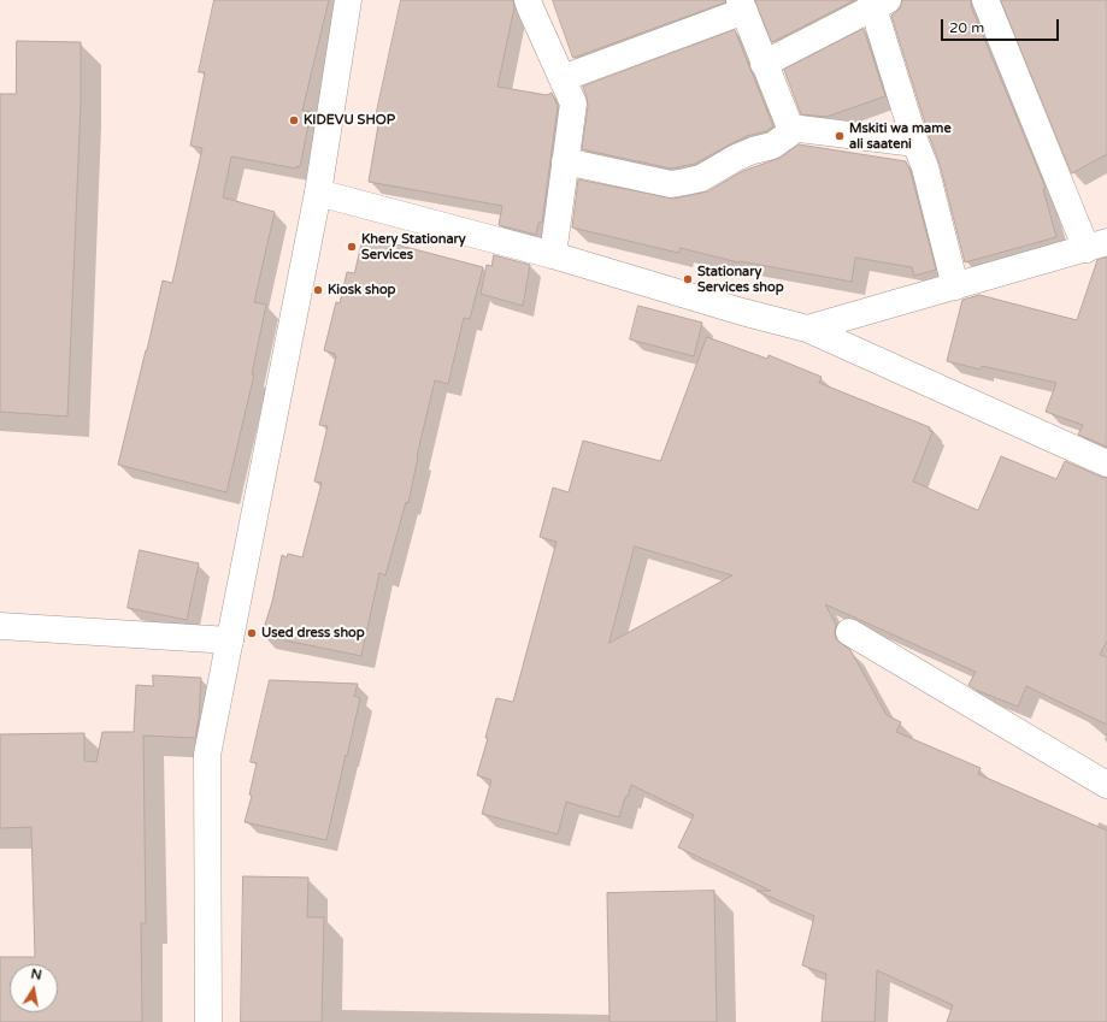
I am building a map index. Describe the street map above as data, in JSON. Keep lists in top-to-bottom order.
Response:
{
  "places": [
    "KIDEVU SHOP",
    "Mskiti wa mame ali saateni",
    "Khery Stationary Services",
    "Stationary Services shop",
    "Kiosk shop",
    "Used dress shop"
  ],
  "scale_bar": "20 m",
  "north": "top"
}
